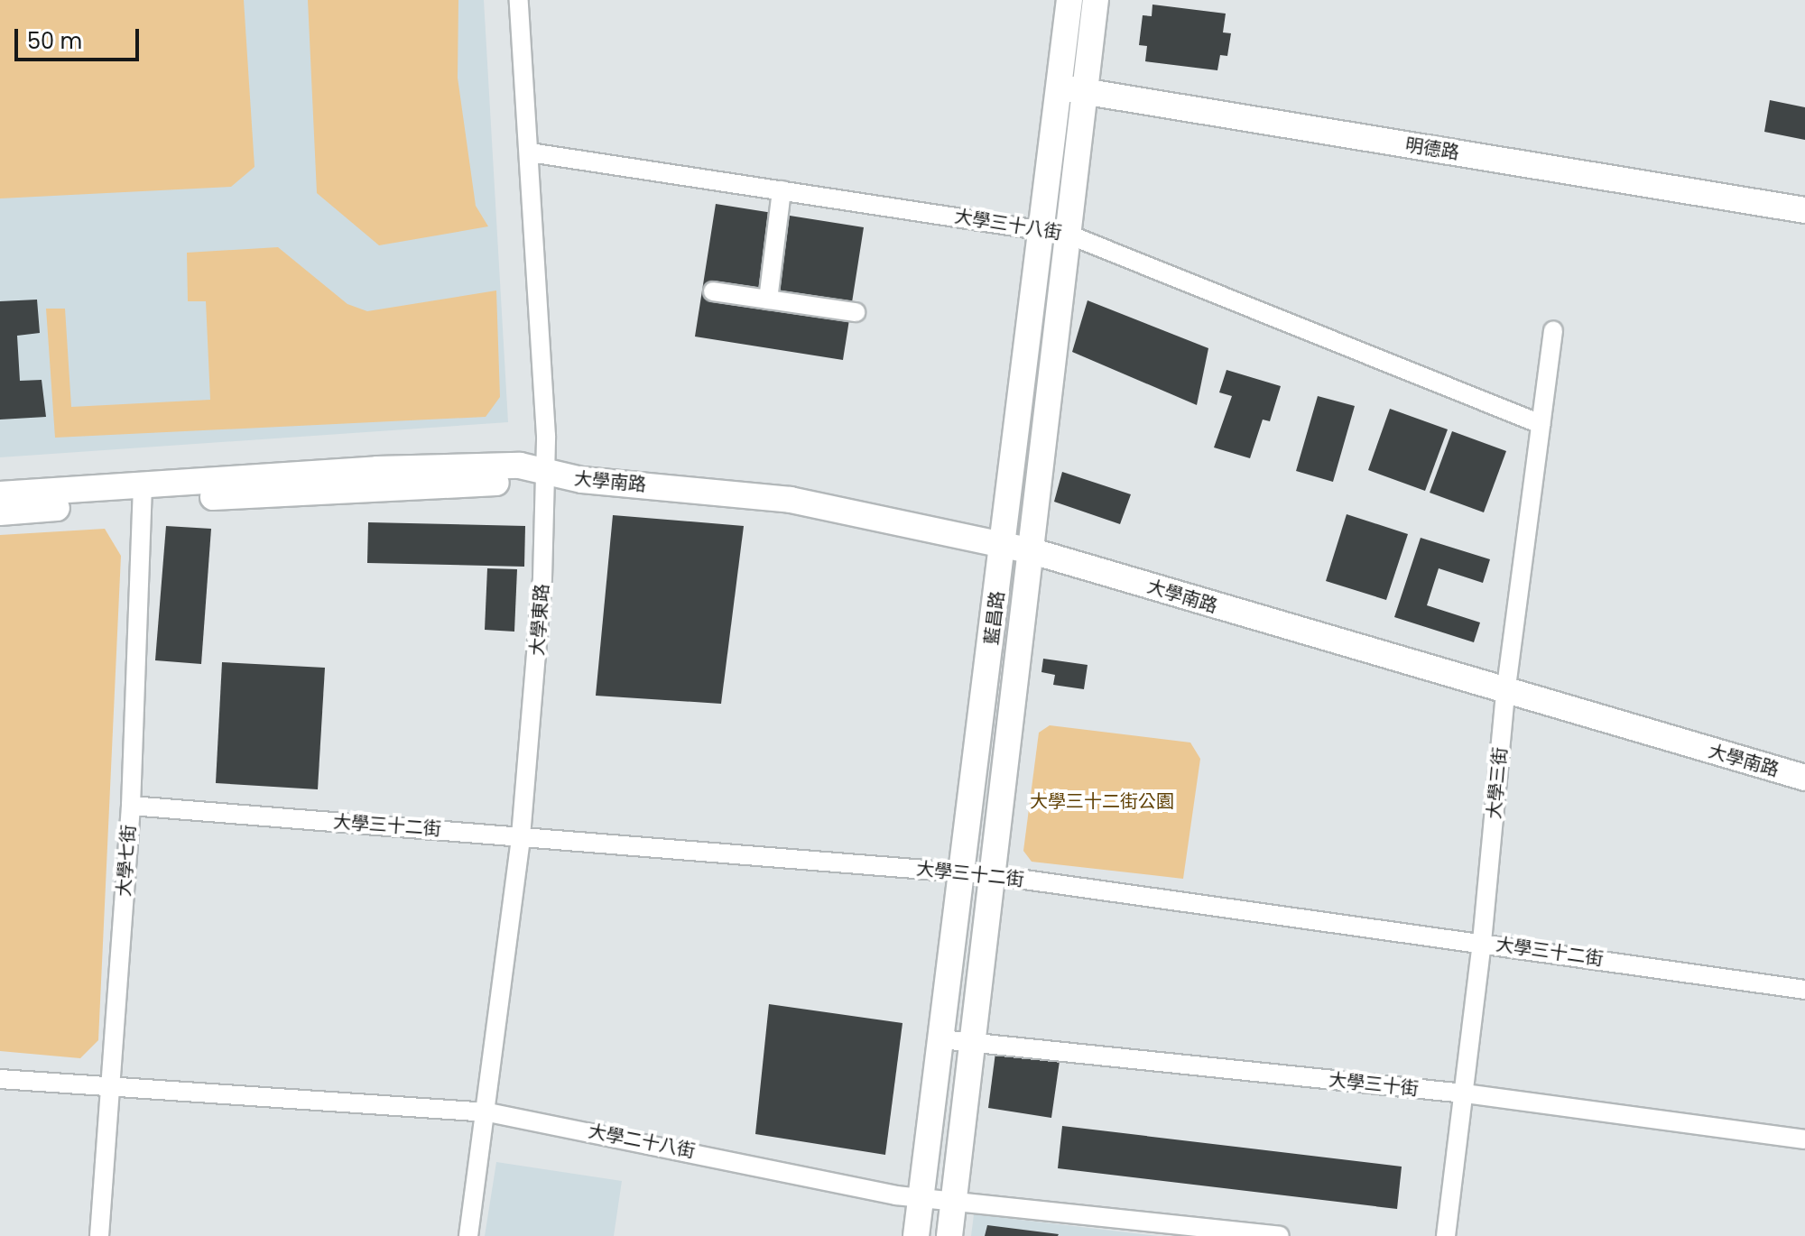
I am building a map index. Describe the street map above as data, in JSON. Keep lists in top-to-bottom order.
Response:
{
  "streets": {
    "street": [
      "明德路",
      "大學三十八街",
      "大學南路",
      "藍昌路",
      "大學東路",
      "大學三街",
      "大學三十二街",
      "大學七街",
      "大學三十街",
      "大學二十八街"
    ]
  },
  "crossings": [
    ["明德路", "藍昌路"],
    ["大學三十八街", "藍昌路"],
    ["大學三十八街", "大學東路"],
    ["大學三十八街", "大學三街"],
    ["大學南路", "藍昌路"],
    ["大學南路", "大學東路"],
    ["大學南路", "大學三街"],
    ["大學南路", "大學七街"],
    ["藍昌路", "大學三十二街"],
    ["藍昌路", "大學三十街"],
    ["藍昌路", "大學二十八街"],
    ["大學東路", "大學三十二街"],
    ["大學東路", "大學二十八街"],
    ["大學三街", "大學三十二街"],
    ["大學三街", "大學三十街"],
    ["大學三十二街", "大學七街"],
    ["大學七街", "大學二十八街"]
  ],
  "parks": ["大學三十二街公園"],
  "scale_bar": "50 m"
}
